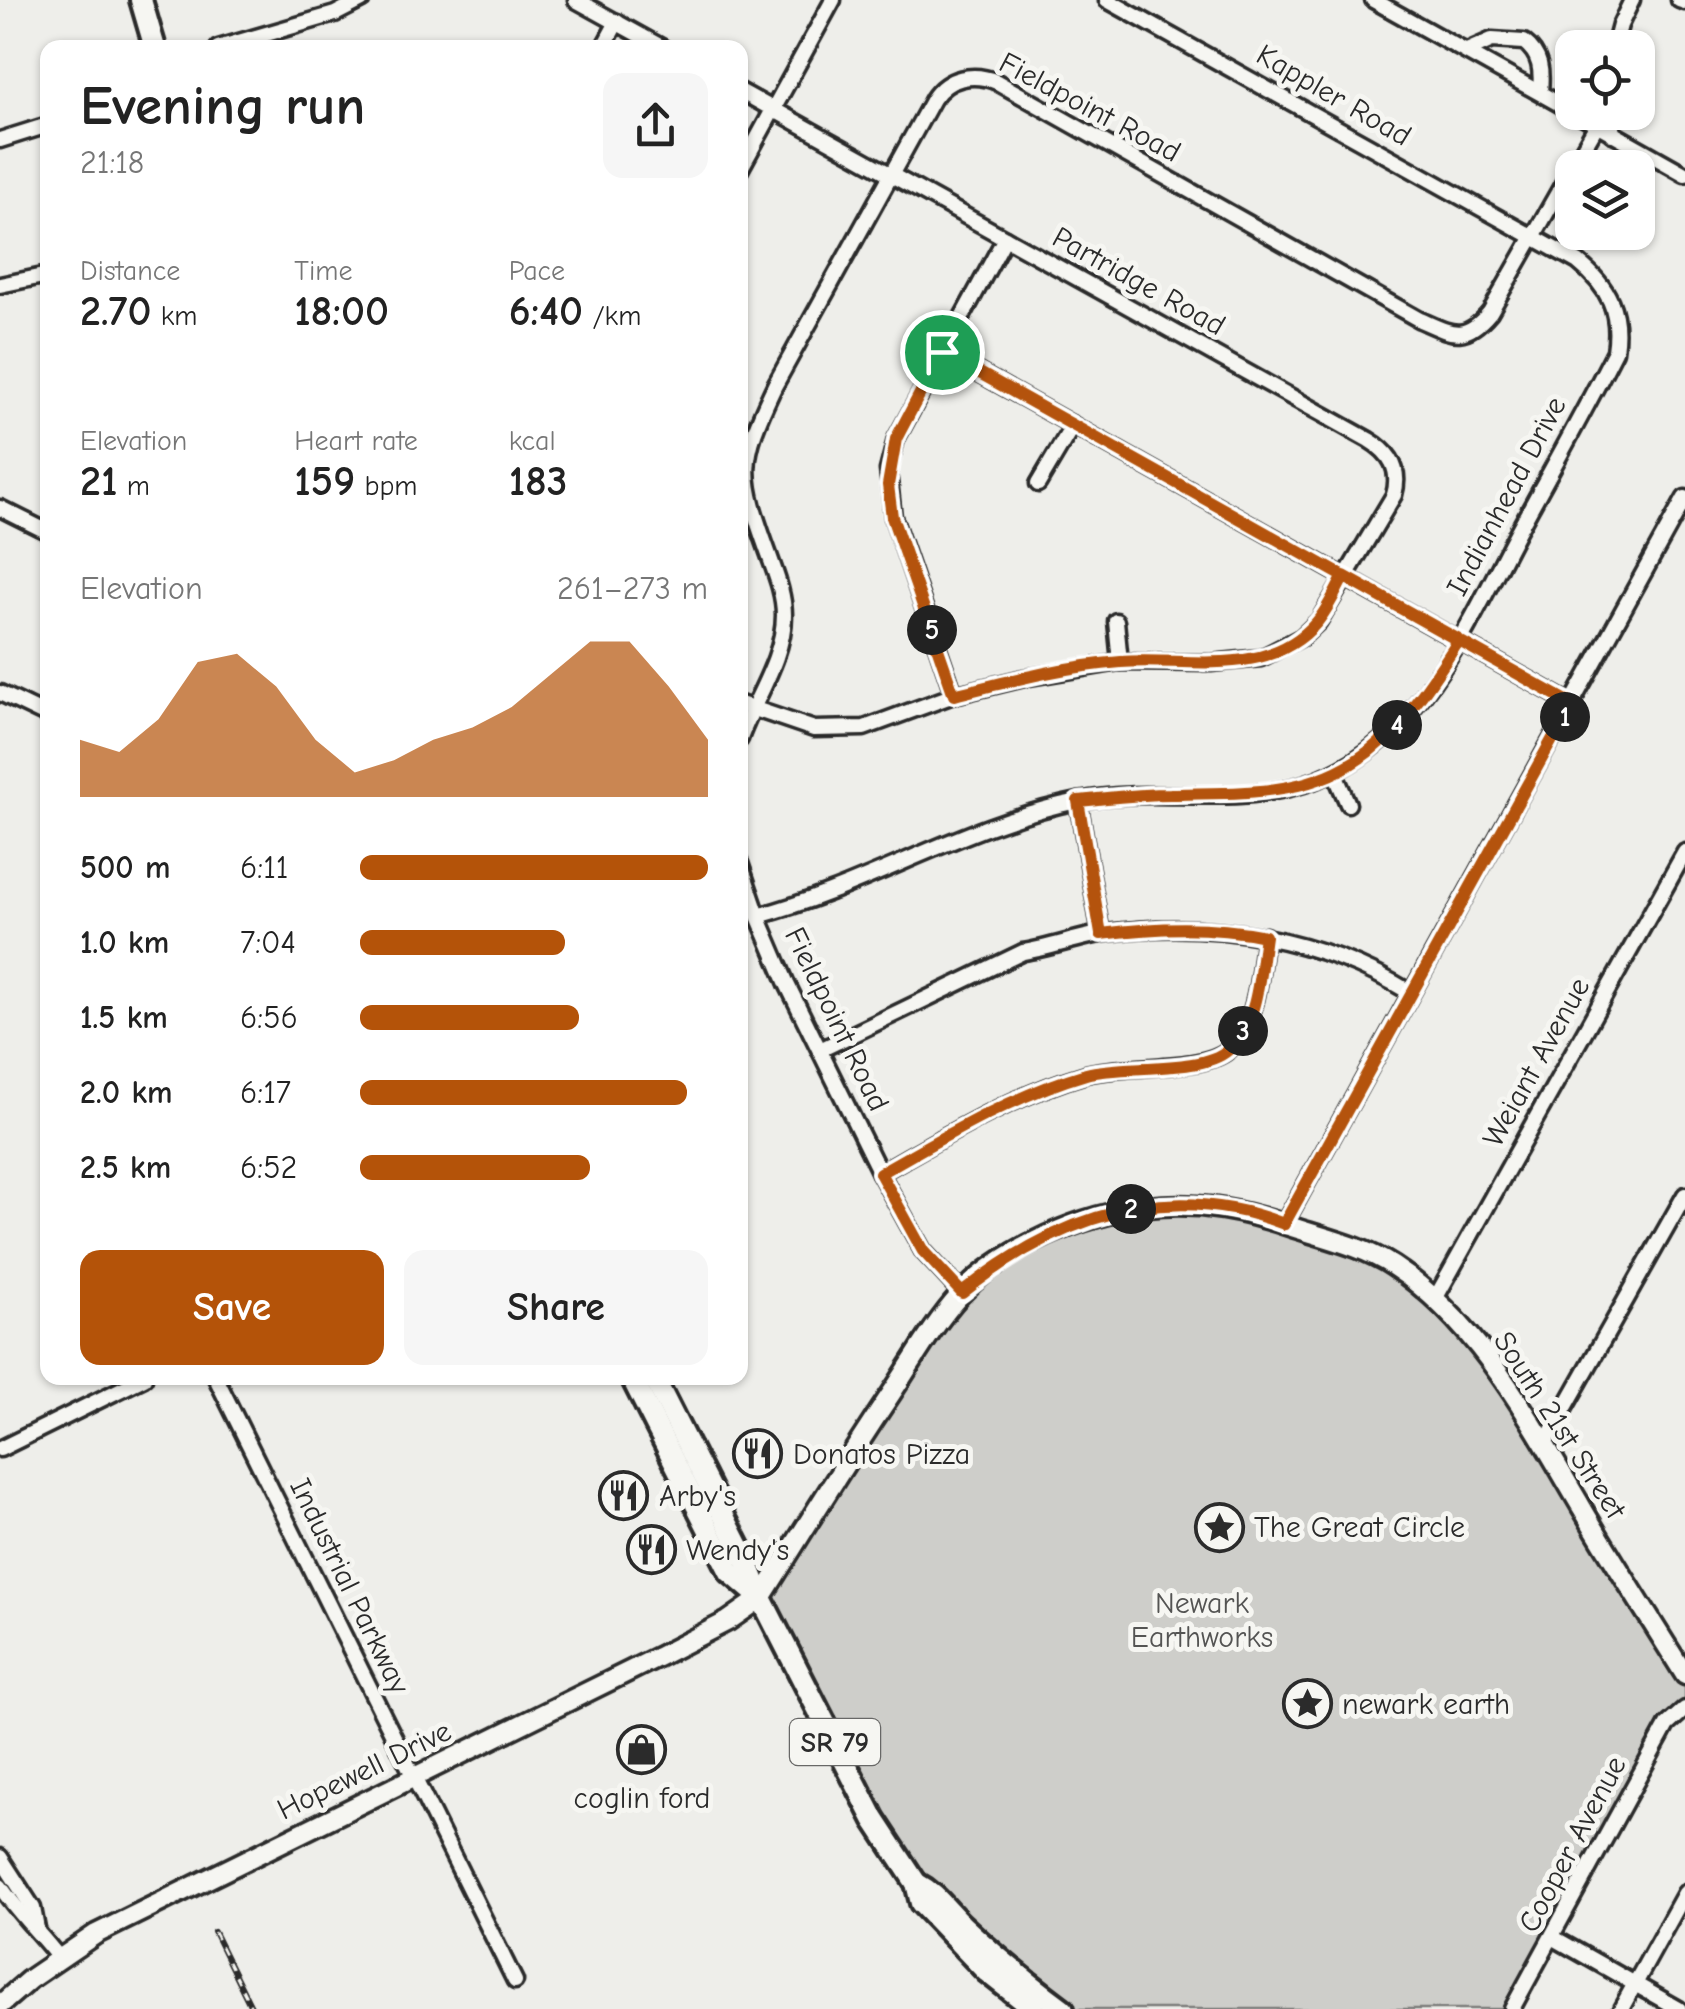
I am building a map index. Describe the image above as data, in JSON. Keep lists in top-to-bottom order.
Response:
{
  "streets": {
    "highway": ["SR 79"],
    "main road": ["South 21st Street", "Hopewell Drive"],
    "street": [
      "Kappler Road",
      "Fieldpoint Road",
      "Partridge Road",
      "Indianhead Drive",
      "Weiant Avenue",
      "Industrial Parkway",
      "Cooper Avenue"
    ]
  },
  "crossings": [
    ["Kappler Road", "Fieldpoint Road"],
    ["Kappler Road", "Indianhead Drive"],
    ["Fieldpoint Road", "Partridge Road"],
    ["Fieldpoint Road", "Indianhead Drive"],
    ["Fieldpoint Road", "South 21st Street"],
    ["Weiant Avenue", "South 21st Street"],
    ["South 21st Street", "SR 79"],
    ["South 21st Street", "Hopewell Drive"],
    ["Industrial Parkway", "Hopewell Drive"],
    ["SR 79", "Hopewell Drive"]
  ],
  "parks": ["Newark Earthworks"],
  "places": {
    "restaurant": ["Donatos Pizza", "Arby's", "Wendy's"],
    "place": ["The Great Circle", "newark earth"],
    "shop": ["coglin ford"]
  },
  "page": {
    "heading": ["Evening run", "21:18"],
    "stats": [
      ["Distance", "2.70 km"],
      ["Time", "18:00"],
      ["Pace", "6:40 /km"],
      ["Elevation", "21 m"],
      ["Heart rate", "159 bpm"],
      ["kcal", "183"]
    ],
    "chart": ["Elevation", "261–273 m"],
    "pins": [
      "5",
      "1",
      "4",
      "3",
      "2"
    ],
    "list": [
      {
        "name": "500 m",
        "note": "6:11"
      },
      {
        "name": "1.0 km",
        "note": "7:04"
      },
      {
        "name": "1.5 km",
        "note": "6:56"
      },
      {
        "name": "2.0 km",
        "note": "6:17"
      },
      {
        "name": "2.5 km",
        "note": "6:52"
      }
    ],
    "buttons": ["Save", "Share"]
  }
}
